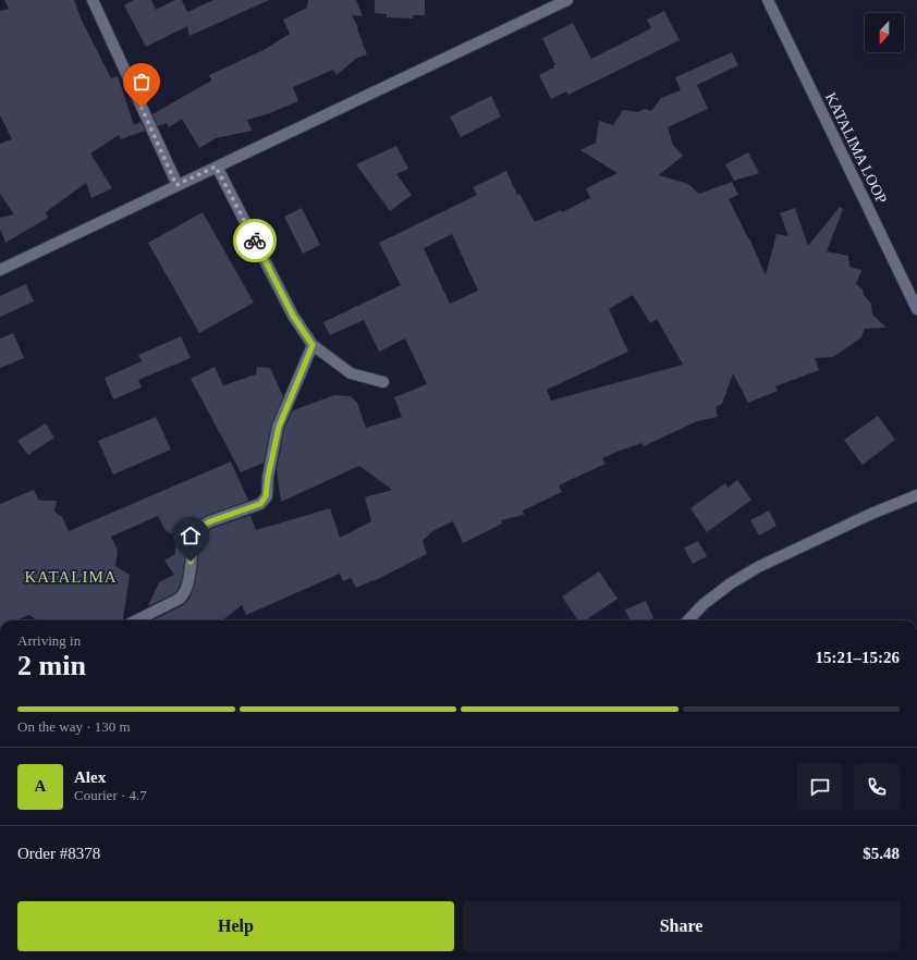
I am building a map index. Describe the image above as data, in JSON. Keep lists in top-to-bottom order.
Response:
{
  "streets": {
    "street": ["KATALIMA LOOP"]
  },
  "districts": ["KATALIMA"],
  "north": "bottom",
  "page": {
    "heading": ["2 min", "Arriving in", "15:21–15:26"],
    "panel": [
      "Alex",
      "Courier · 4.7",
      "Order #8378",
      "$5.48"
    ],
    "bar": "On the way · 130 m",
    "round": "A",
    "buttons": ["Help", "Share"]
  }
}
